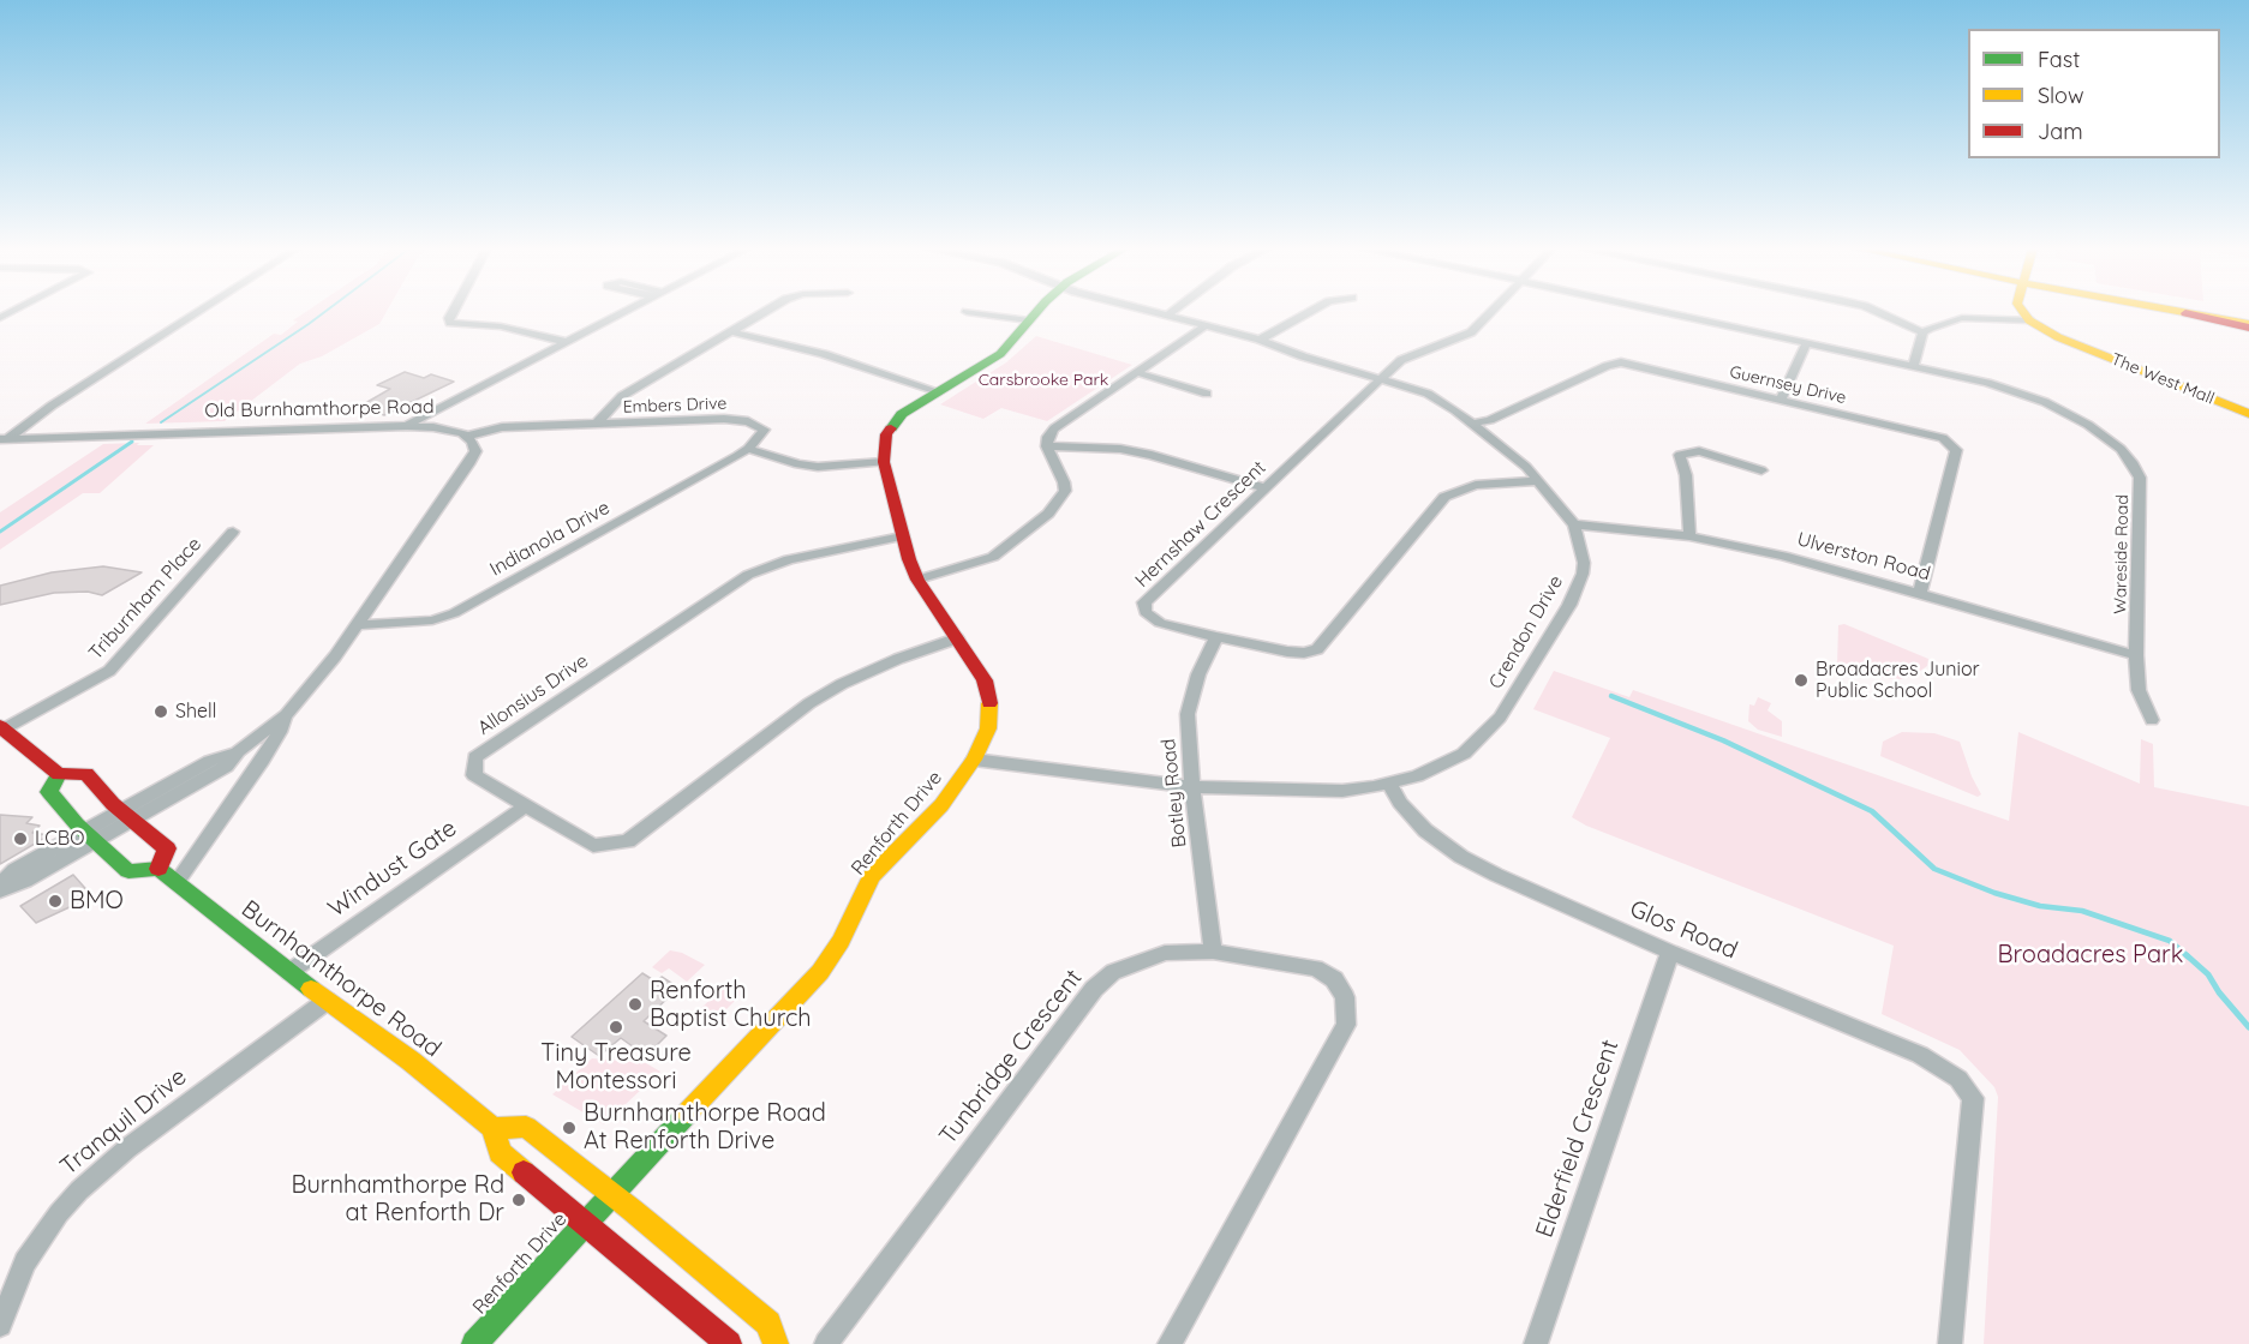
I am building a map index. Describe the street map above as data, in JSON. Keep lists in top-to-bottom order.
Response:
{
  "streets": {
    "main road": ["The West Mall", "Renforth Drive", "Burnhamthorpe Road"],
    "street": [
      "Guernsey Drive",
      "Embers Drive",
      "Old Burnhamthorpe Road",
      "Hernshaw Crescent",
      "Indianola Drive",
      "Wareside Road",
      "Ulverston Road",
      "Triburnham Place",
      "Crendon Drive",
      "Allonsius Drive",
      "Botley Road",
      "Windust Gate",
      "Glos Road",
      "Tunbridge Crescent",
      "Tranquil Drive",
      "Elderfield Crescent"
    ]
  },
  "crossings": [
    ["Guernsey Drive", "Ulverston Road"],
    ["Guernsey Drive", "Crendon Drive"],
    ["Embers Drive", "Old Burnhamthorpe Road"],
    ["Embers Drive", "Indianola Drive"],
    ["Hernshaw Crescent", "Crendon Drive"],
    ["Hernshaw Crescent", "Botley Road"],
    ["Wareside Road", "Ulverston Road"],
    ["Ulverston Road", "Crendon Drive"],
    ["Crendon Drive", "Botley Road"],
    ["Crendon Drive", "Renforth Drive"],
    ["Crendon Drive", "Glos Road"],
    ["Allonsius Drive", "Renforth Drive"],
    ["Allonsius Drive", "Windust Gate"],
    ["Botley Road", "Tunbridge Crescent"],
    ["Renforth Drive", "Burnhamthorpe Road"],
    ["Windust Gate", "Burnhamthorpe Road"],
    ["Glos Road", "Elderfield Crescent"],
    ["Burnhamthorpe Road", "Tranquil Drive"]
  ],
  "parks": ["Carsbrooke Park", "Broadacres Park"],
  "places": [
    "Broadacres Junior Public School",
    "Shell",
    "LCBO",
    "BMO",
    "Renforth Baptist Church",
    "Tiny Treasure Montessori",
    "Burnhamthorpe Road At Renforth Drive",
    "Burnhamthorpe Rd at Renforth Dr"
  ],
  "legend": ["Fast", "Slow", "Jam"]
}
